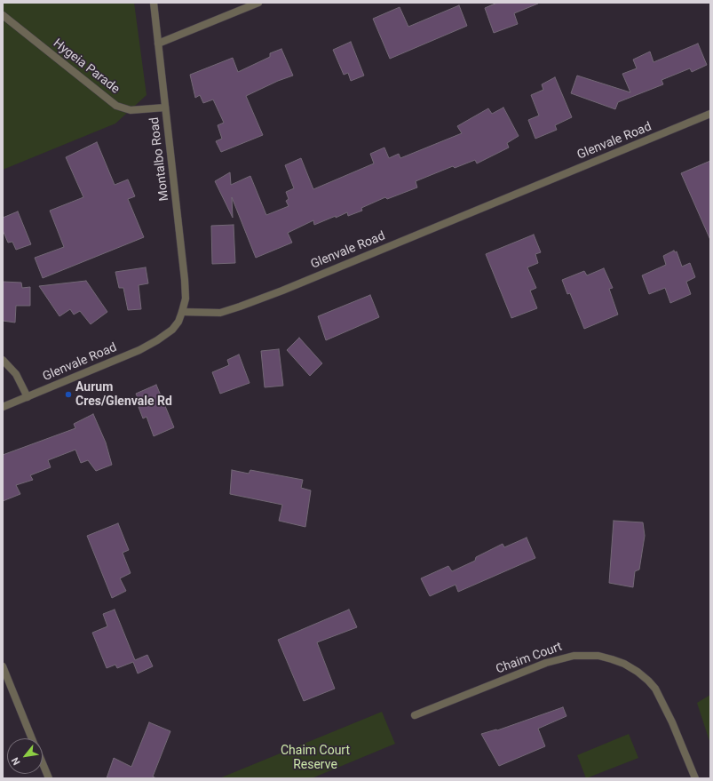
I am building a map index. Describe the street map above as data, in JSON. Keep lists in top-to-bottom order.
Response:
{
  "streets": {
    "street": [
      "Hygeia Parade",
      "Glenvale Road",
      "Montalbo Road",
      "Chaim Court"
    ]
  },
  "crossings": [
    ["Hygeia Parade", "Montalbo Road"],
    ["Glenvale Road", "Montalbo Road"]
  ],
  "parks": ["Chaim Court Reserve"],
  "places": ["Aurum Cres/Glenvale Rd"],
  "north": "bottom left"
}
